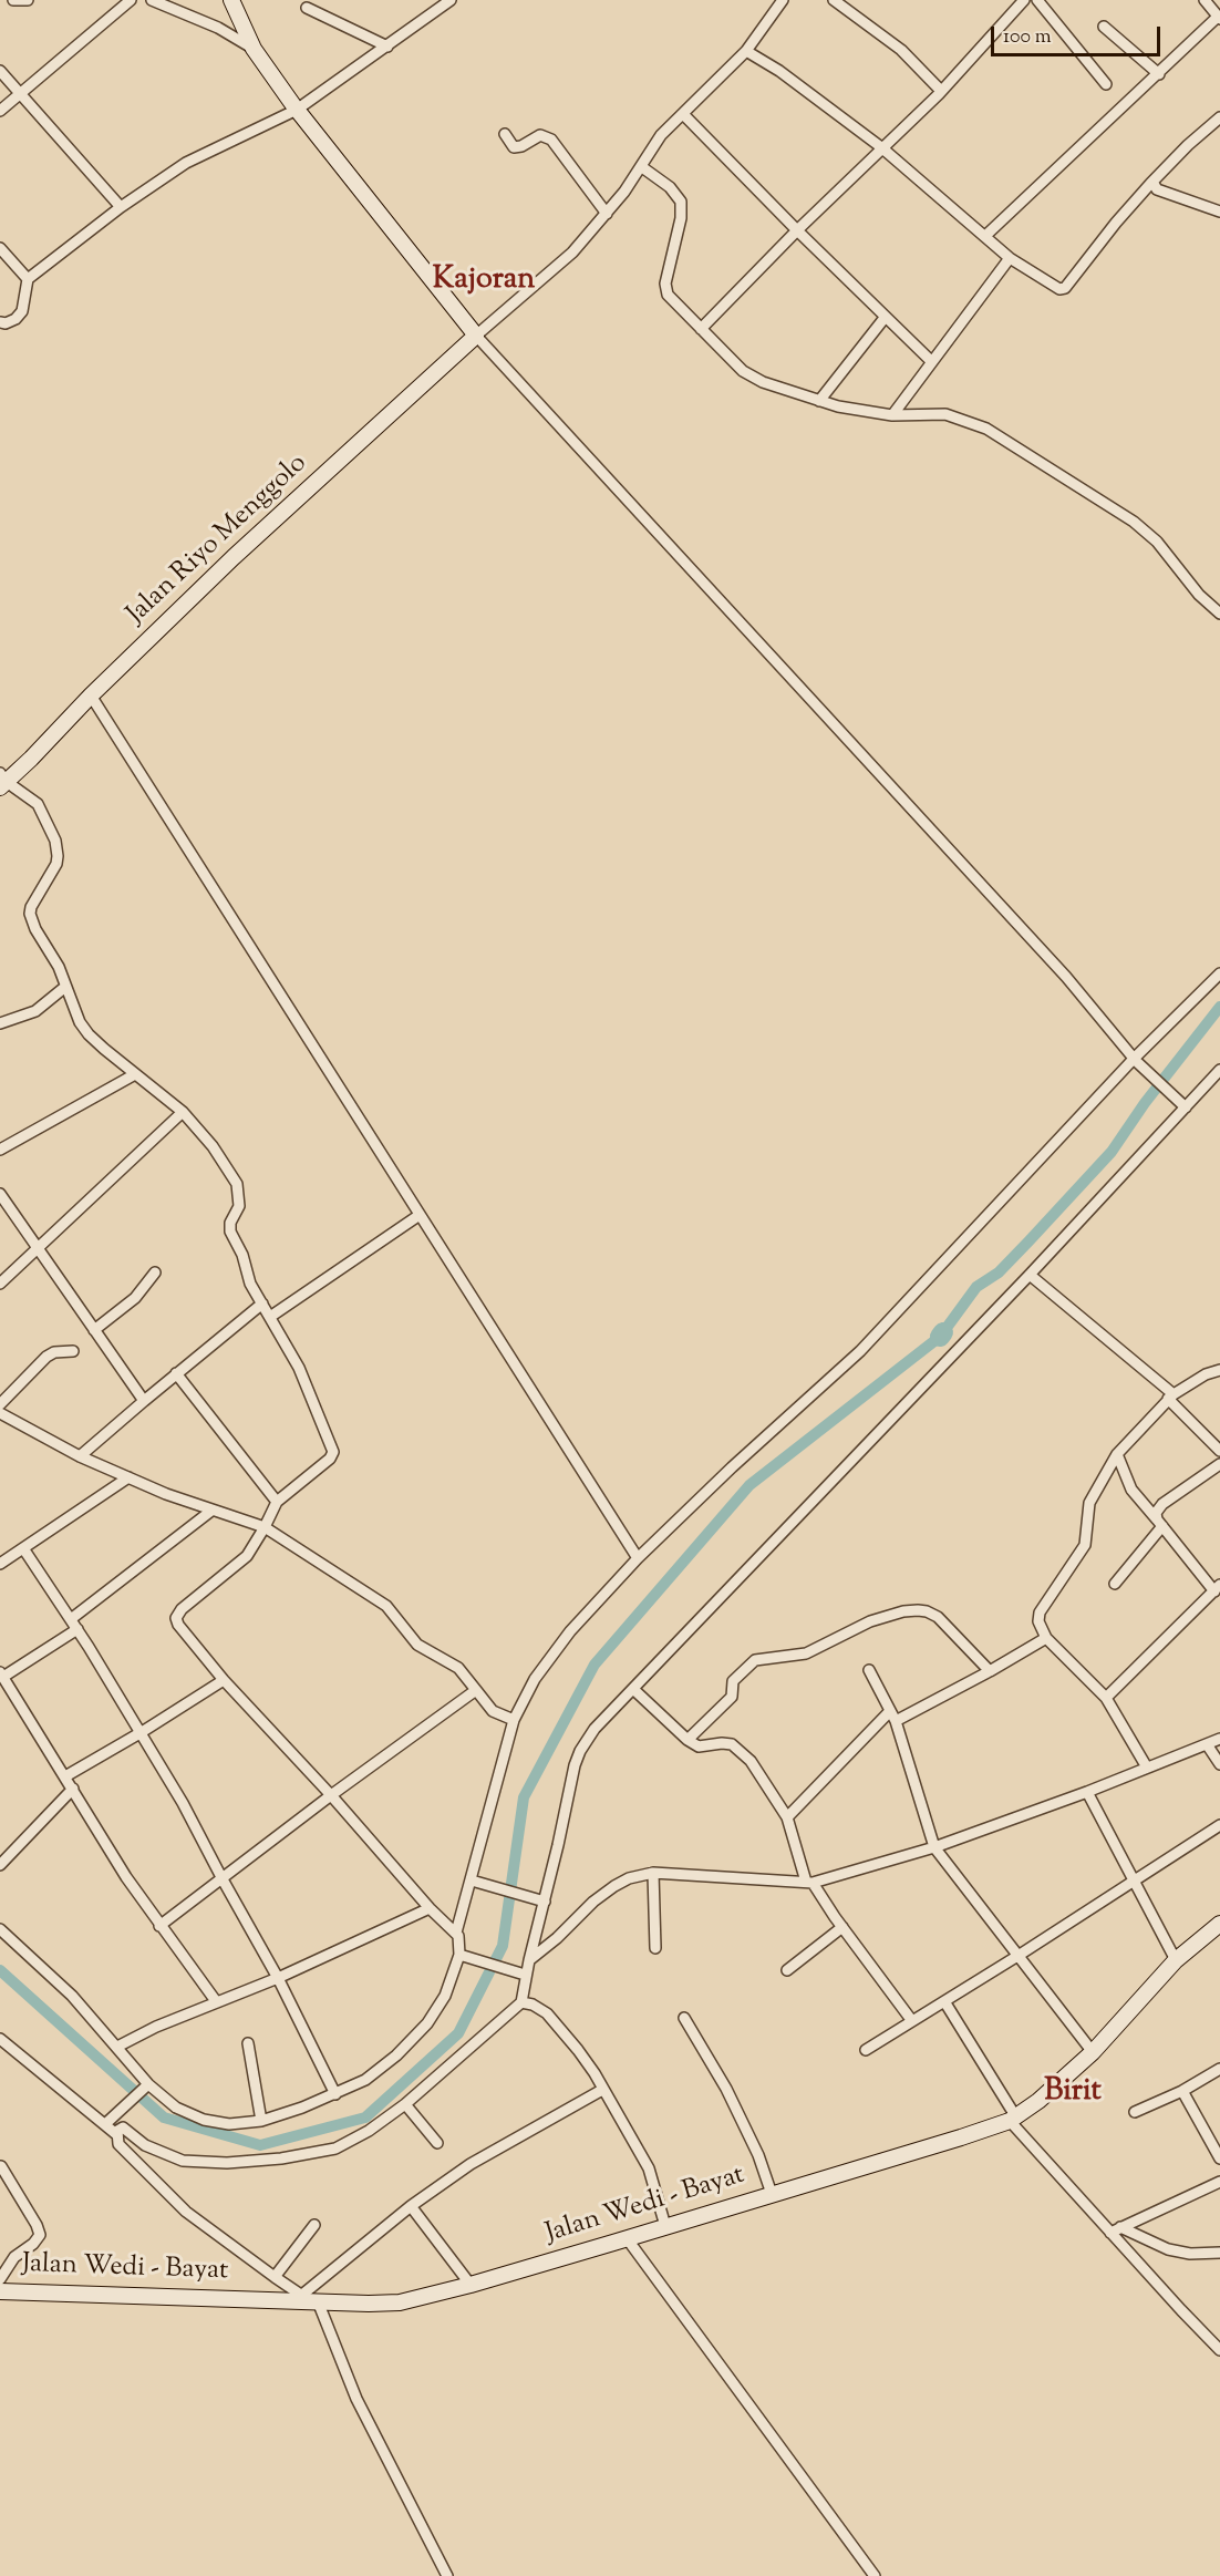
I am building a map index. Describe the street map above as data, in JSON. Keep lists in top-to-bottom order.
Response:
{
  "streets": {
    "main road": ["Jalan Riyo Menggolo", "Jalan Wedi - Bayat"]
  },
  "districts": ["Kajoran", "Birit"],
  "scale_bar": "100 m"
}
